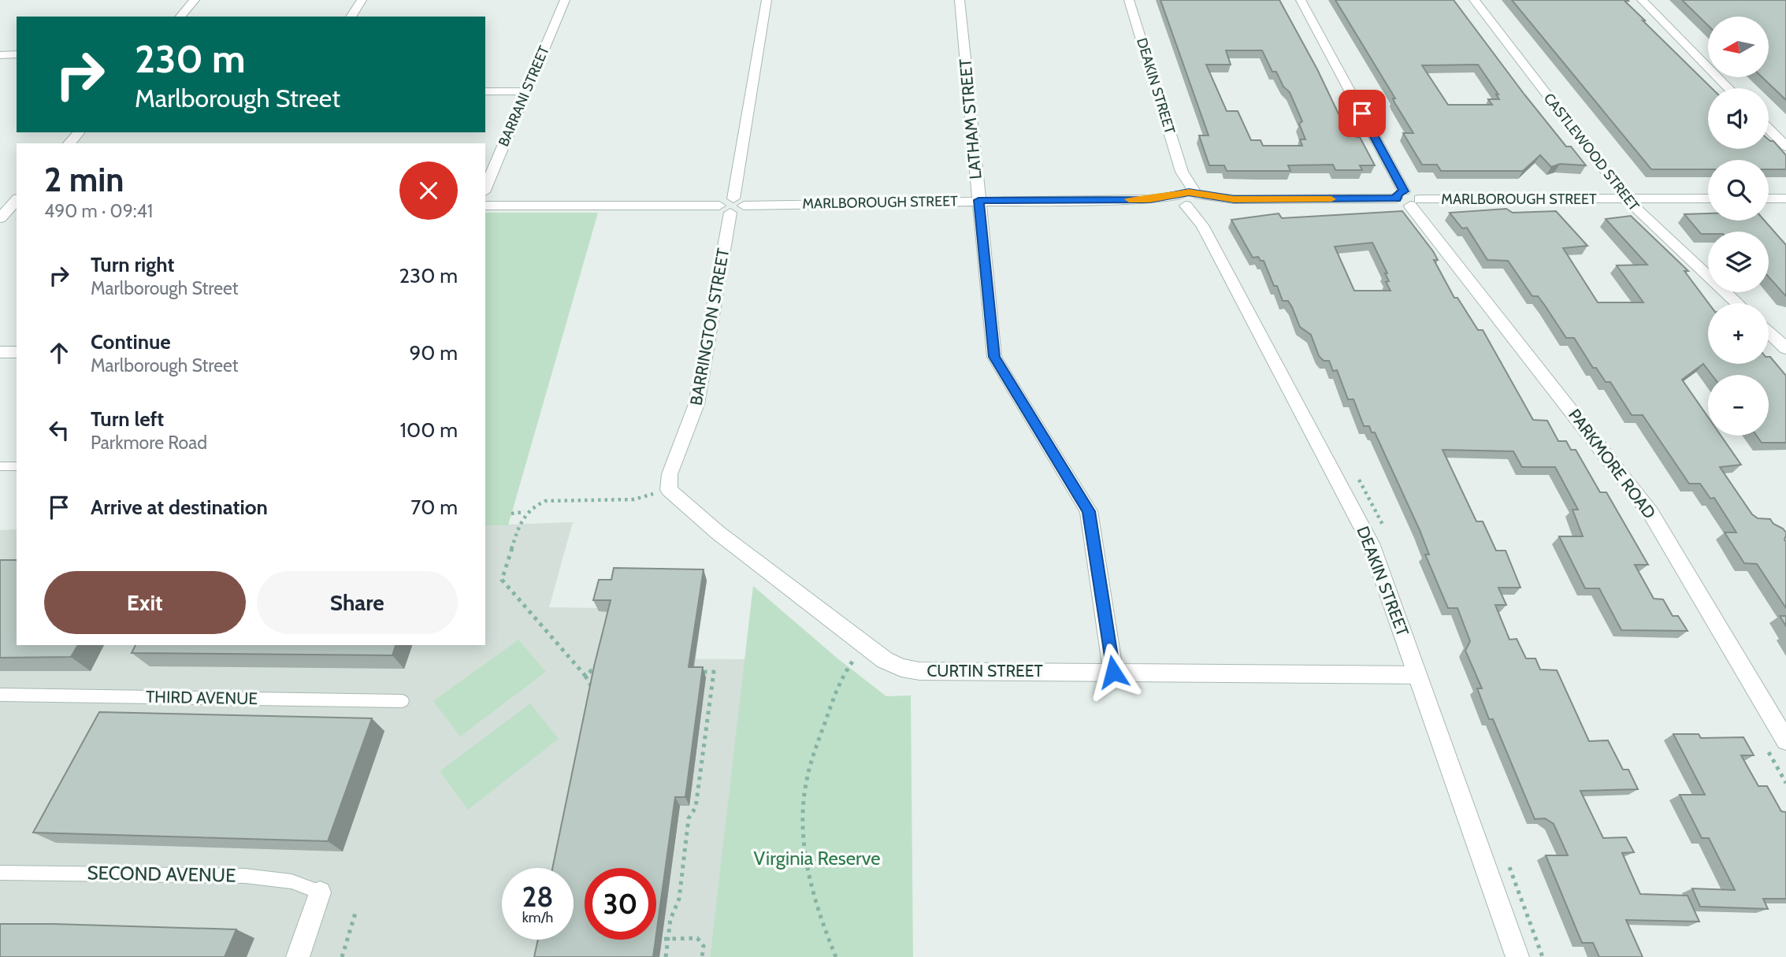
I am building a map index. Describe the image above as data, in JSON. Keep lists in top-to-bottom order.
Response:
{
  "streets": {
    "street": [
      "DEAKIN STREET",
      "BARRANI STREET",
      "LATHAM STREET",
      "CASTLEWOOD STREET",
      "MARLBOROUGH STREET",
      "BARRINGTON STREET",
      "PARKMORE ROAD",
      "CURTIN STREET"
    ],
    "lane": ["THIRD AVENUE", "SECOND AVENUE"]
  },
  "crossings": [
    ["DEAKIN STREET", "MARLBOROUGH STREET"],
    ["DEAKIN STREET", "CURTIN STREET"],
    ["LATHAM STREET", "MARLBOROUGH STREET"],
    ["LATHAM STREET", "CURTIN STREET"],
    ["CASTLEWOOD STREET", "MARLBOROUGH STREET"],
    ["MARLBOROUGH STREET", "PARKMORE ROAD"],
    ["BARRINGTON STREET", "CURTIN STREET"]
  ],
  "parks": ["Virginia Reserve"],
  "north": "left",
  "page": {
    "map_buttons": ["+", "−"],
    "turn": ["230 m", "Marlborough Street"],
    "heading": ["2 min", "490 m · 09:41"],
    "list": [
      {
        "name": "Turn right",
        "note": "Marlborough Street",
        "value": "230 m"
      },
      {
        "name": "Continue",
        "note": "Marlborough Street",
        "value": "90 m"
      },
      {
        "name": "Turn left",
        "note": "Parkmore Road",
        "value": "100 m"
      },
      {
        "name": "Arrive at destination",
        "value": "70 m"
      }
    ],
    "buttons": ["Exit", "Share"],
    "speed": "28 km/h",
    "limit": "30"
  }
}
